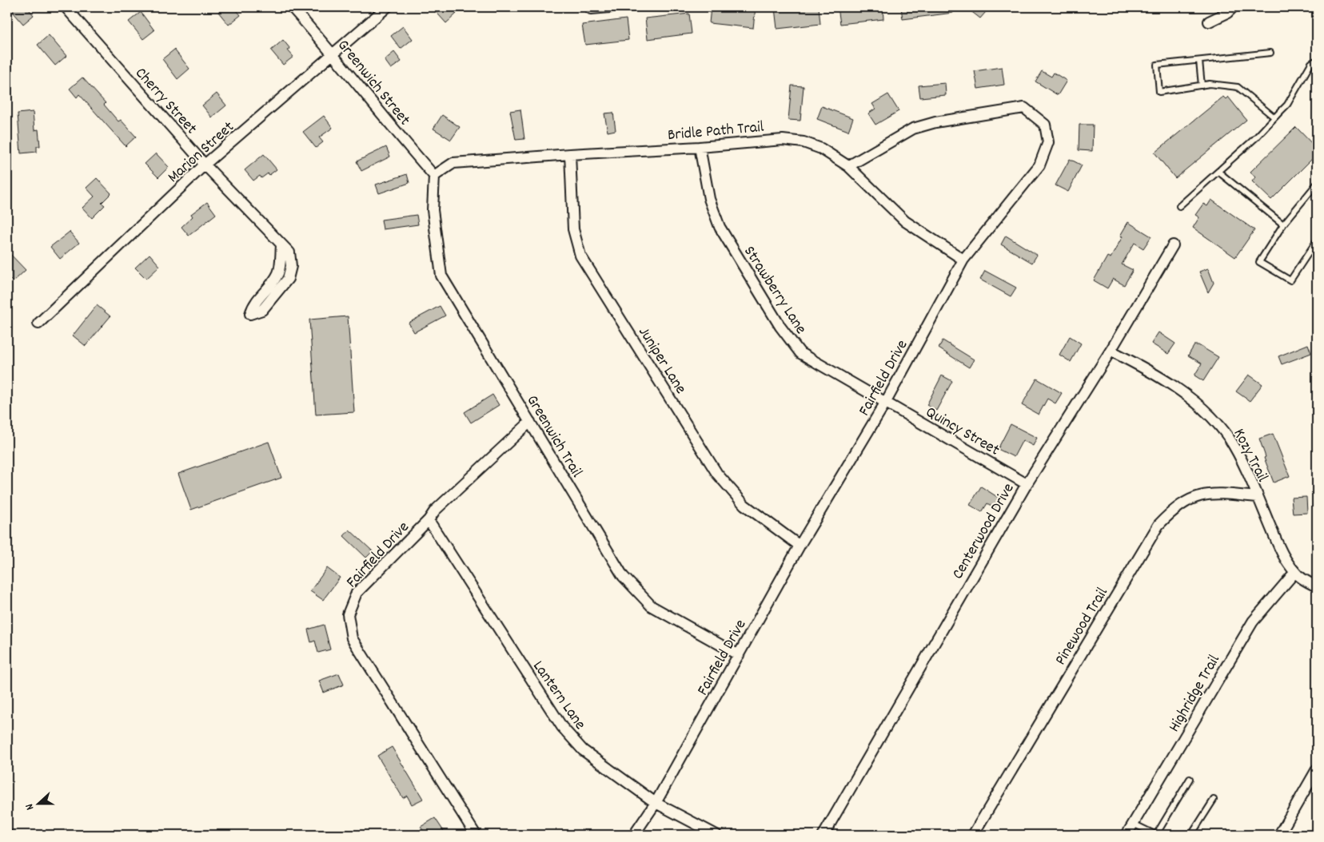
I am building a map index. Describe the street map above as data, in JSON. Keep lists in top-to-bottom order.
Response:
{
  "streets": {
    "street": [
      "Greenwich Street",
      "Cherry Street",
      "Bridle Path Trail",
      "Marion Street",
      "Strawberry Lane",
      "Juniper Lane",
      "Fairfield Drive",
      "Quincy Street",
      "Greenwich Trail",
      "Kozy Trail",
      "Centerwood Drive",
      "Pinewood Trail",
      "Highridge Trail",
      "Lantern Lane"
    ]
  },
  "crossings": [
    ["Greenwich Street", "Bridle Path Trail"],
    ["Greenwich Street", "Marion Street"],
    ["Greenwich Street", "Greenwich Trail"],
    ["Cherry Street", "Marion Street"],
    ["Bridle Path Trail", "Strawberry Lane"],
    ["Bridle Path Trail", "Juniper Lane"],
    ["Bridle Path Trail", "Fairfield Drive"],
    ["Bridle Path Trail", "Greenwich Trail"],
    ["Strawberry Lane", "Fairfield Drive"],
    ["Strawberry Lane", "Quincy Street"],
    ["Juniper Lane", "Fairfield Drive"],
    ["Fairfield Drive", "Quincy Street"],
    ["Fairfield Drive", "Greenwich Trail"],
    ["Fairfield Drive", "Lantern Lane"],
    ["Quincy Street", "Centerwood Drive"],
    ["Kozy Trail", "Centerwood Drive"],
    ["Kozy Trail", "Pinewood Trail"],
    ["Kozy Trail", "Highridge Trail"]
  ],
  "north": "left"
}
